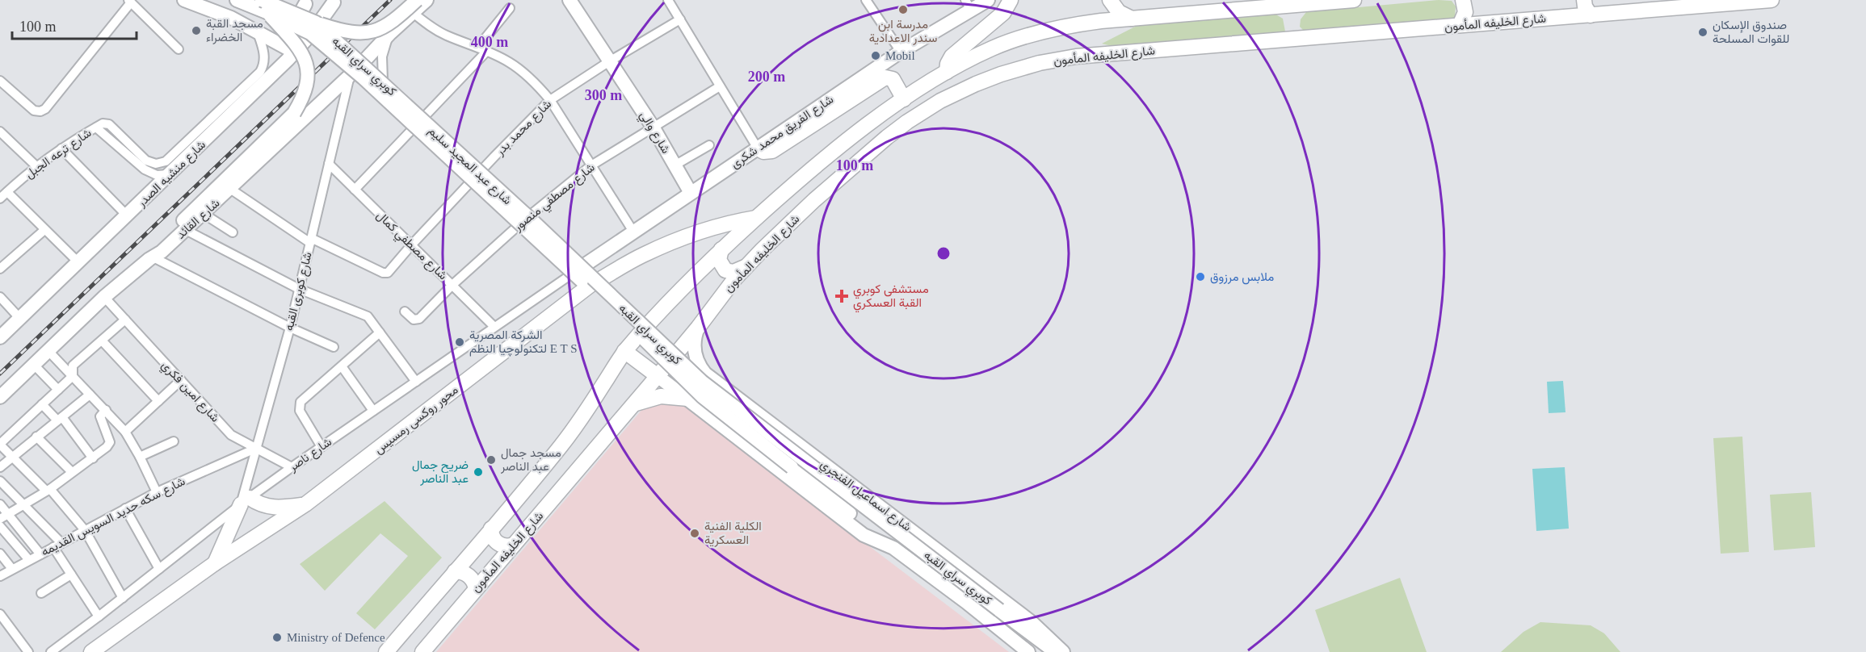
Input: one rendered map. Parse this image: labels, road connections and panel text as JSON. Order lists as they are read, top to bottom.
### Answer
{
  "streets": {
    "main road": [
      "شارع الخليفه المأمون",
      "كوبري سراي القبه",
      "شارع الفريق محمد شكرى",
      "شارع والي",
      "شارع منشيه الصدر",
      "شارع القائد",
      "محور روكسى رمسيس",
      "شارع اسماعيل الفنجري"
    ],
    "street": [
      "شارع محمد بدر",
      "شارع ترعه الجبل",
      "شارع عبد المجيد سليم",
      "شارع مصطفي منصور",
      "شارع مصطفي كمال",
      "شارع كوبرى القبه",
      "شارع امين فكري",
      "شارع ناصر",
      "شارع سكه حديد السويس القديمه"
    ]
  },
  "crossings": [
    ["شارع الخليفه المأمون", "شارع اسماعيل الفنجري"],
    ["كوبري سراي القبه", "شارع اسماعيل الفنجري"],
    ["شارع محمد بدر", "شارع والي"],
    ["شارع محمد بدر", "شارع عبد المجيد سليم"],
    ["شارع محمد بدر", "شارع مصطفي كمال"],
    ["شارع محمد بدر", "شارع كوبرى القبه"],
    ["شارع الفريق محمد شكرى", "شارع والي"],
    ["شارع الفريق محمد شكرى", "شارع عبد المجيد سليم"],
    ["شارع الفريق محمد شكرى", "شارع ناصر"],
    ["شارع والي", "شارع مصطفي منصور"],
    ["شارع عبد المجيد سليم", "شارع مصطفي منصور"],
    ["شارع عبد المجيد سليم", "شارع القائد"],
    ["شارع عبد المجيد سليم", "شارع كوبرى القبه"],
    ["شارع عبد المجيد سليم", "شارع ناصر"],
    ["شارع مصطفي منصور", "شارع مصطفي كمال"],
    ["شارع القائد", "شارع كوبرى القبه"],
    ["شارع القائد", "شارع امين فكري"],
    ["شارع مصطفي كمال", "شارع كوبرى القبه"],
    ["شارع مصطفي كمال", "شارع ناصر"],
    ["شارع كوبرى القبه", "شارع امين فكري"],
    ["شارع كوبرى القبه", "شارع ناصر"],
    ["شارع كوبرى القبه", "شارع سكه حديد السويس القديمه"],
    ["شارع امين فكري", "شارع ناصر"],
    ["شارع امين فكري", "شارع سكه حديد السويس القديمه"]
  ],
  "places": {
    "other": [
      "مدرسة ابن سندر الاعدادية",
      "مسجد القبة الخضراء",
      "صندوق الإسكان للقوات المسلحة",
      "Mobil",
      "ملابس مرزوق",
      "الشركة المصرية لتكنولوچيا النظم E T S",
      "مسجد جمال عبد الناصر",
      "ضريح جمال عبد الناصر",
      "الكلية الفنية العسكرية",
      "Ministry of Defence"
    ],
    "health": ["مستشفى كوبري القبة العسكري"]
  },
  "scale_bar": "100 m",
  "rings": [
    "400 m",
    "200 m",
    "300 m",
    "100 m"
  ]
}
